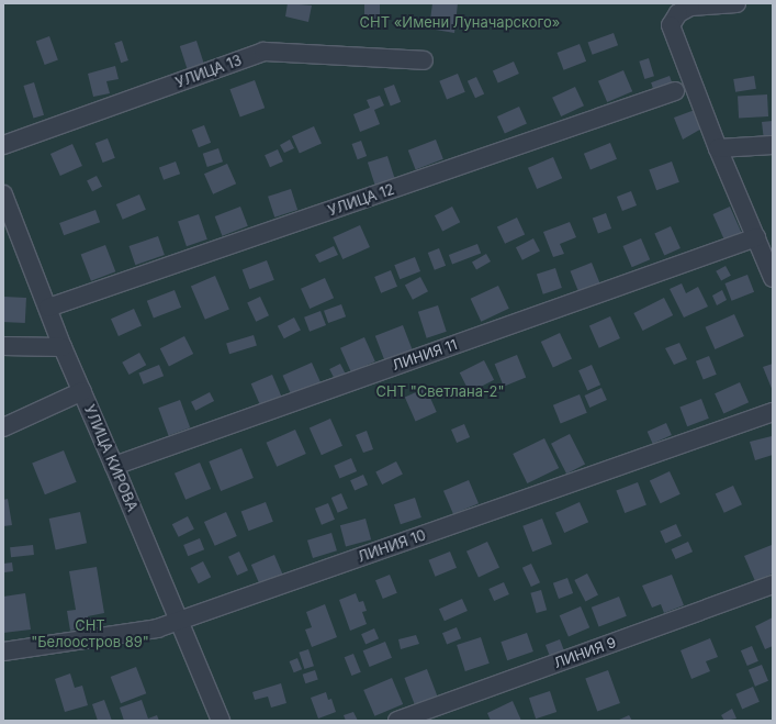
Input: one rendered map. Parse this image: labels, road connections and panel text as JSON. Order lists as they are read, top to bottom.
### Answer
{
  "streets": {
    "street": [
      "УЛИЦА 13",
      "УЛИЦА 12",
      "ЛИНИЯ 11",
      "УЛИЦА КИРОВА",
      "ЛИНИЯ 10",
      "ЛИНИЯ 9"
    ]
  },
  "crossings": [
    ["УЛИЦА 12", "УЛИЦА КИРОВА"],
    ["ЛИНИЯ 11", "УЛИЦА КИРОВА"],
    ["УЛИЦА КИРОВА", "ЛИНИЯ 10"]
  ],
  "parks": ["СНТ «Имени Луначарского»", "СНТ \"Светлана-2\"", "СНТ \"Белоостров 89\""]
}
